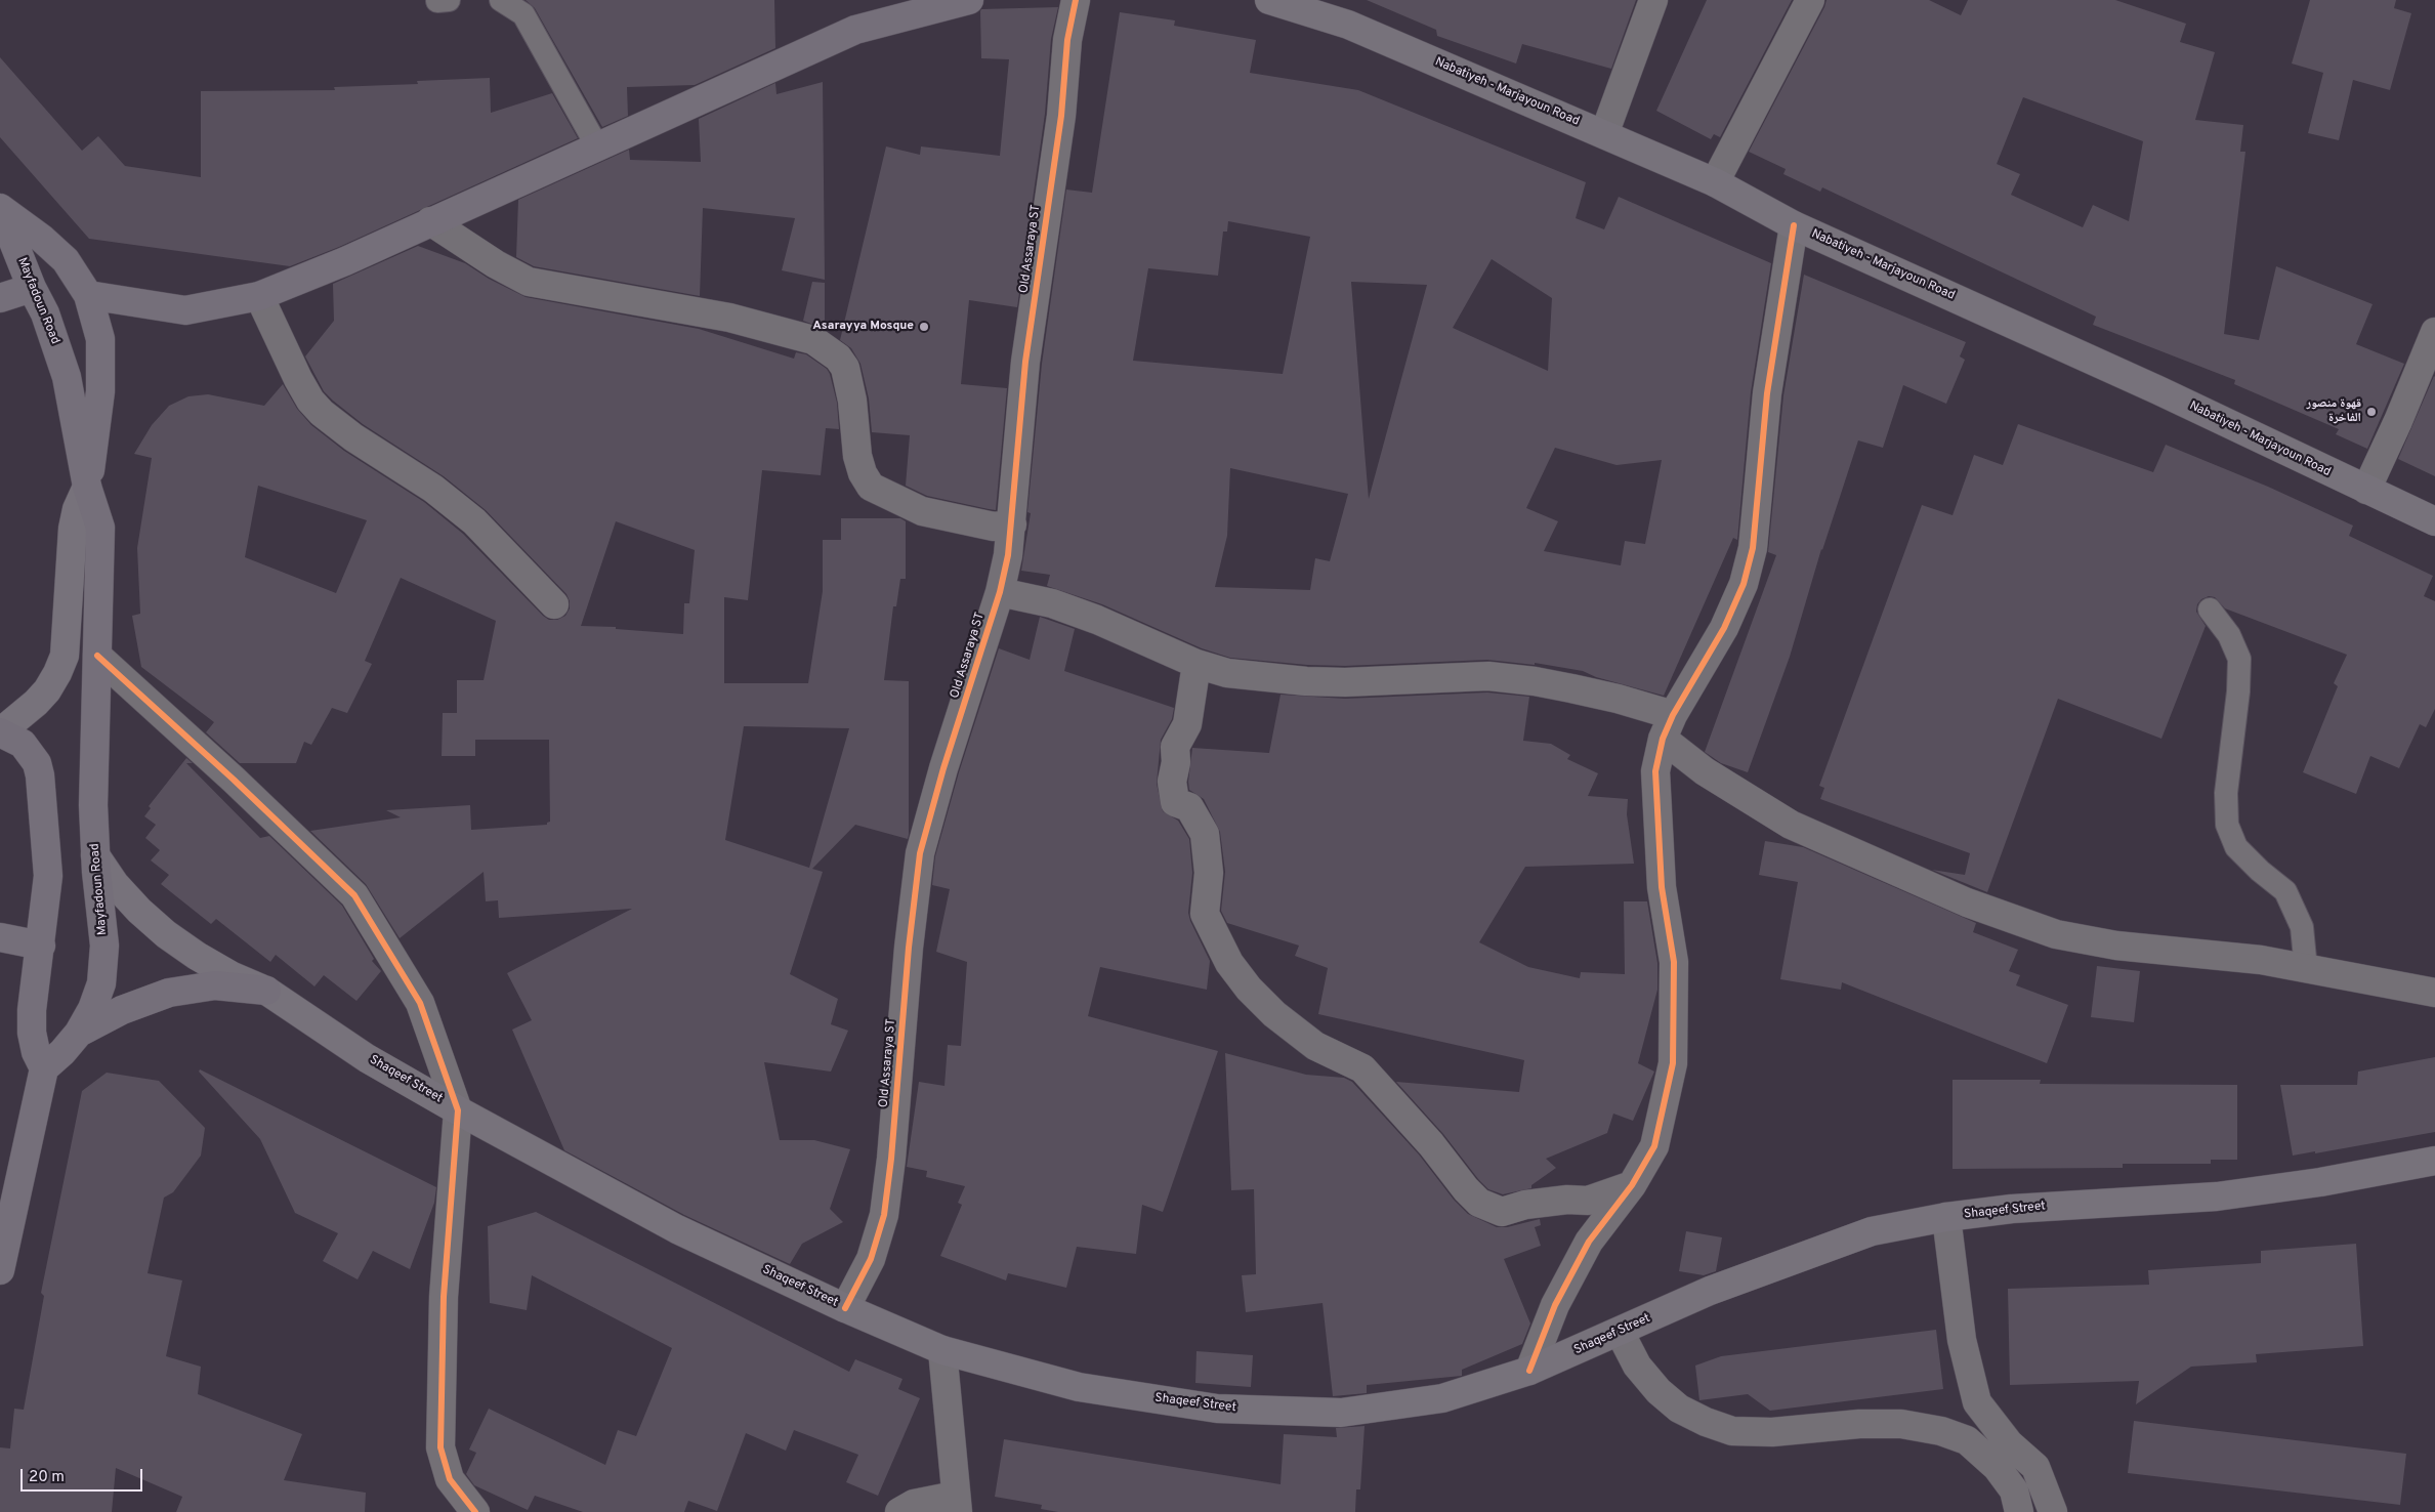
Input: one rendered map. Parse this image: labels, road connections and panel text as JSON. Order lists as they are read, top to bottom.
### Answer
{
  "streets": {
    "main road": ["Nabatiyeh - Marjayoun Road", "Mayfadoun Road", "Shaqeef Street"],
    "street": ["Old Assaraya ST"]
  },
  "crossings": [
    ["Old Assaraya ST", "Shaqeef Street"],
    ["Mayfadoun Road", "Shaqeef Street"]
  ],
  "places": ["Asarayya Mosque", "قهوة منصور الفاخرة"],
  "scale_bar": "20 m"
}
